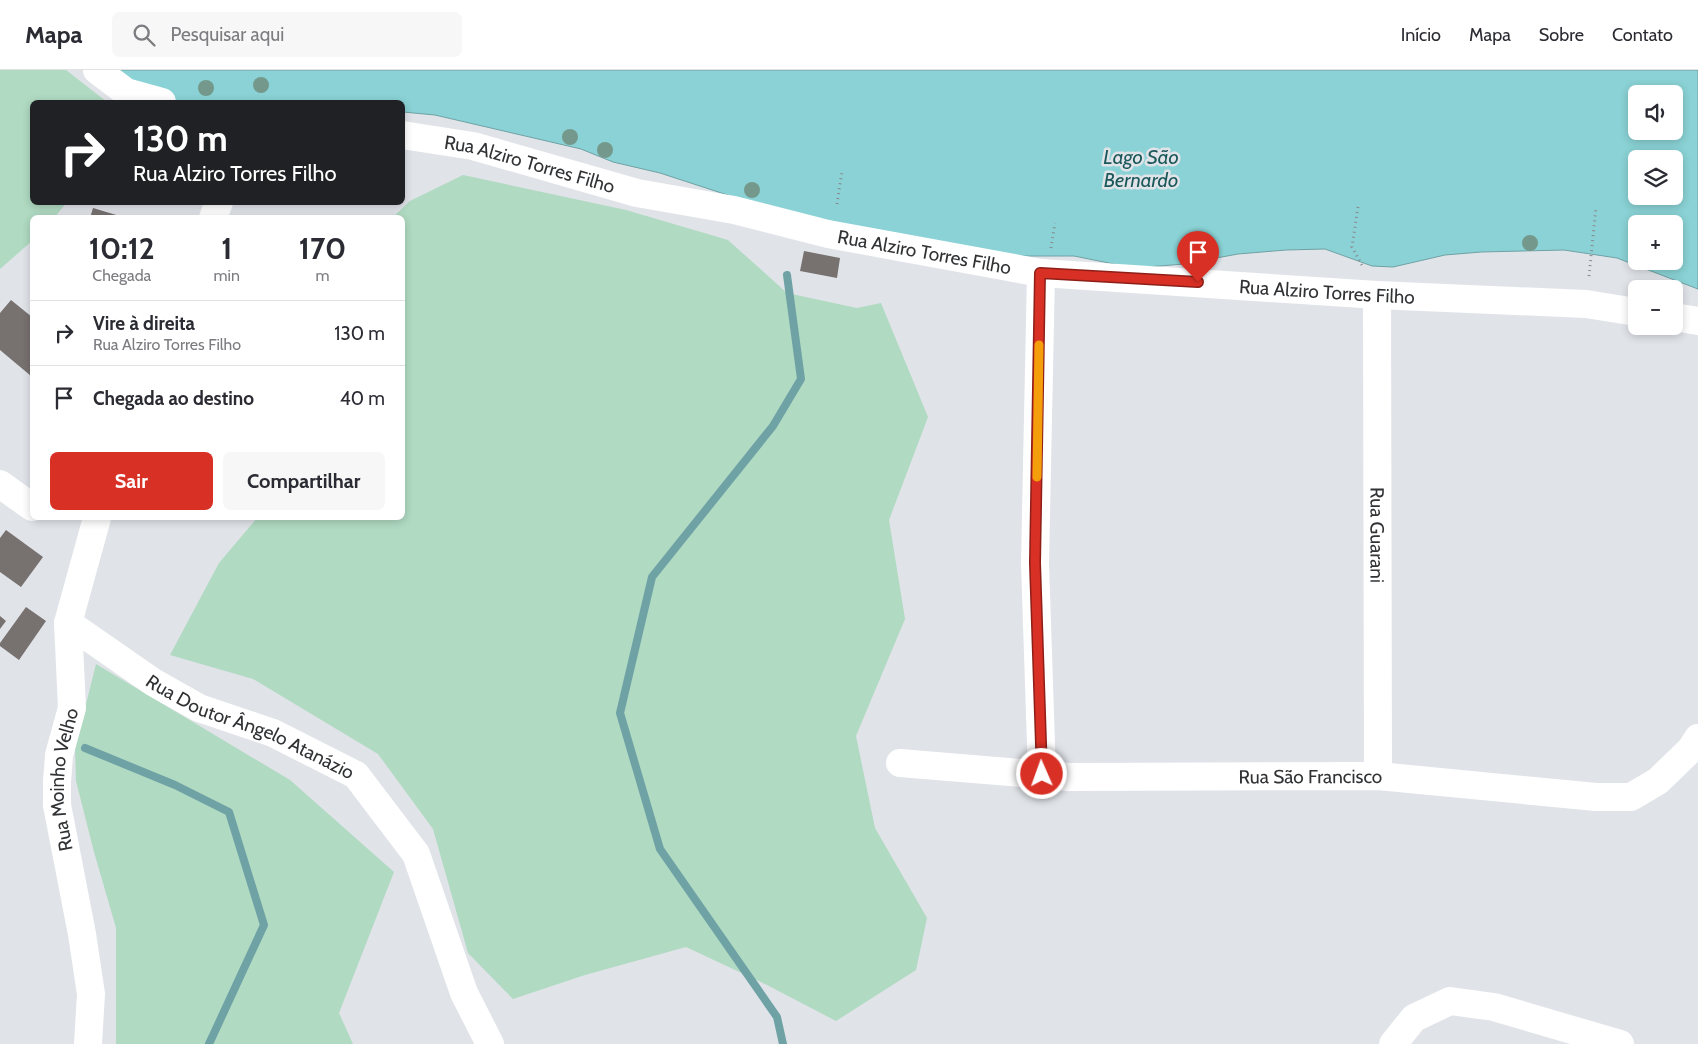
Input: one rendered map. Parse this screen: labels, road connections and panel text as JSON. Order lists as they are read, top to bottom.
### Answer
{
  "streets": {
    "street": [
      "Rua Alziro Torres Filho",
      "Rua Guarani",
      "Rua Doutor Ângelo Atanázio",
      "Rua São Francisco",
      "Rua Moinho Velho"
    ]
  },
  "crossings": [
    ["Rua Alziro Torres Filho", "Rua Guarani"],
    ["Rua Guarani", "Rua São Francisco"],
    ["Rua Doutor Ângelo Atanázio", "Rua Moinho Velho"]
  ],
  "water": ["Lago São Bernardo"],
  "page": {
    "header": "Mapa",
    "search": "Pesquisar aqui",
    "nav": [
      "Início",
      "Mapa",
      "Sobre",
      "Contato"
    ],
    "map_buttons": ["+", "−"],
    "turn": ["130 m", "Rua Alziro Torres Filho"],
    "eta": [
      "10:12",
      "Chegada",
      "1",
      "min",
      "170",
      "m"
    ],
    "list": [
      {
        "name": "Vire à direita",
        "note": "Rua Alziro Torres Filho",
        "value": "130 m"
      },
      {
        "name": "Chegada ao destino",
        "value": "40 m"
      }
    ],
    "buttons": ["Sair", "Compartilhar"]
  }
}
